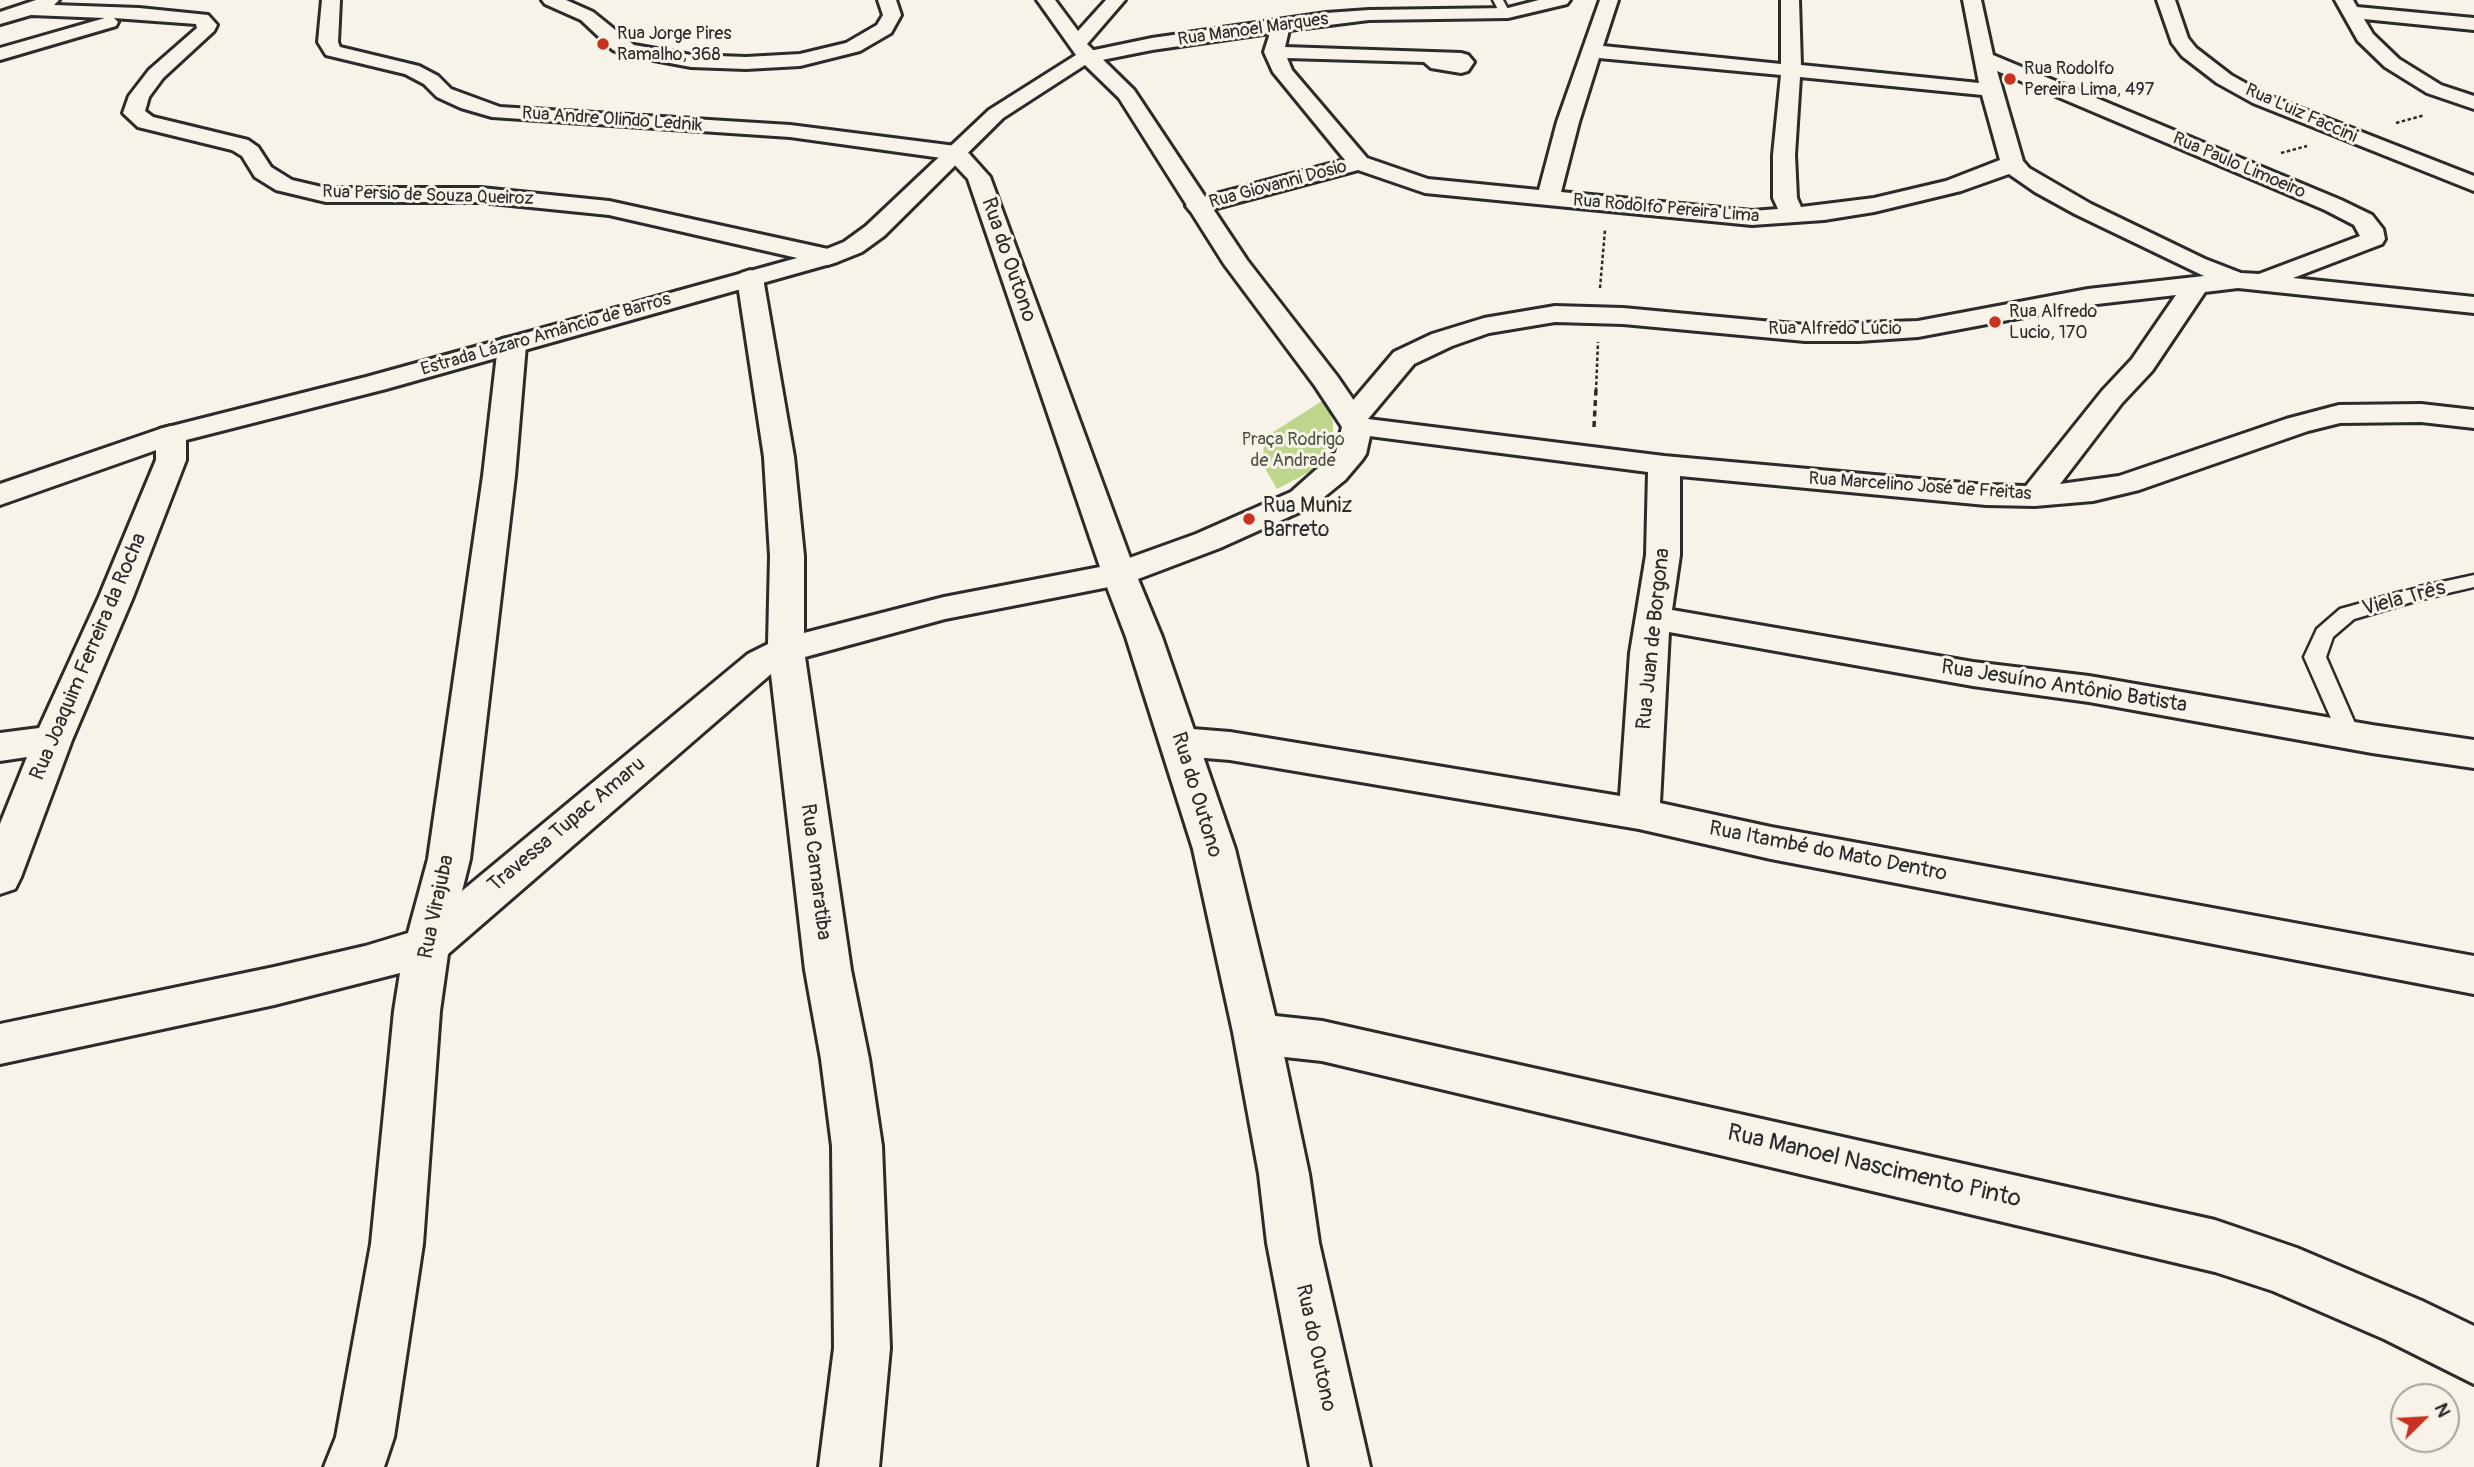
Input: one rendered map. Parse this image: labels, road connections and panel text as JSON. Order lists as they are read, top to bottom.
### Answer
{
  "streets": {
    "street": [
      "Rua Manoel Marques",
      "Rua Luiz Faccini",
      "Rua Andre Olindo Lednik",
      "Rua Paulo Limoeiro",
      "Rua Giovanni Dosio",
      "Rua Persio de Souza Queiroz",
      "Rua Rodolfo Pereira Lima",
      "Rua do Outono",
      "Rua Alfredo Lúcio",
      "Estrada Lázaro Amâncio de Barros",
      "Rua Marcelino José de Freitas",
      "Rua Juan de Borgona",
      "Rua Joaquim Ferreira da Rocha",
      "Rua Jesuíno Antônio Batista",
      "Travessa Tupac Amaru",
      "Rua Itambé do Mato Dentro",
      "Rua Camaratiba",
      "Rua Virajuba",
      "Rua Manoel Nascimento Pinto"
    ],
    "lane": ["Viela Três"]
  },
  "crossings": [
    ["Rua Manoel Marques", "Rua Giovanni Dosio"],
    ["Rua Manoel Marques", "Estrada Lázaro Amâncio de Barros"],
    ["Rua Andre Olindo Lednik", "Rua do Outono"],
    ["Rua Andre Olindo Lednik", "Estrada Lázaro Amâncio de Barros"],
    ["Rua Paulo Limoeiro", "Rua Alfredo Lúcio"],
    ["Rua Giovanni Dosio", "Rua Rodolfo Pereira Lima"],
    ["Rua Persio de Souza Queiroz", "Estrada Lázaro Amâncio de Barros"],
    ["Rua do Outono", "Estrada Lázaro Amâncio de Barros"],
    ["Rua do Outono", "Travessa Tupac Amaru"],
    ["Rua do Outono", "Rua Itambé do Mato Dentro"],
    ["Rua do Outono", "Rua Manoel Nascimento Pinto"],
    ["Rua Alfredo Lúcio", "Rua Marcelino José de Freitas"],
    ["Estrada Lázaro Amâncio de Barros", "Rua Joaquim Ferreira da Rocha"],
    ["Estrada Lázaro Amâncio de Barros", "Rua Camaratiba"],
    ["Estrada Lázaro Amâncio de Barros", "Rua Virajuba"],
    ["Rua Marcelino José de Freitas", "Rua Juan de Borgona"],
    ["Viela Três", "Rua Jesuíno Antônio Batista"],
    ["Rua Juan de Borgona", "Rua Jesuíno Antônio Batista"],
    ["Rua Juan de Borgona", "Rua Itambé do Mato Dentro"],
    ["Travessa Tupac Amaru", "Rua Camaratiba"],
    ["Travessa Tupac Amaru", "Rua Virajuba"]
  ],
  "parks": ["Praça Rodrigo de Andrade"],
  "places": [
    "Rua Jorge Pires Ramalho, 368",
    "Rua Rodolfo Pereira Lima, 497",
    "Rua Alfredo Lucio, 170",
    "Rua Muniz Barreto"
  ],
  "north": "top right"
}
